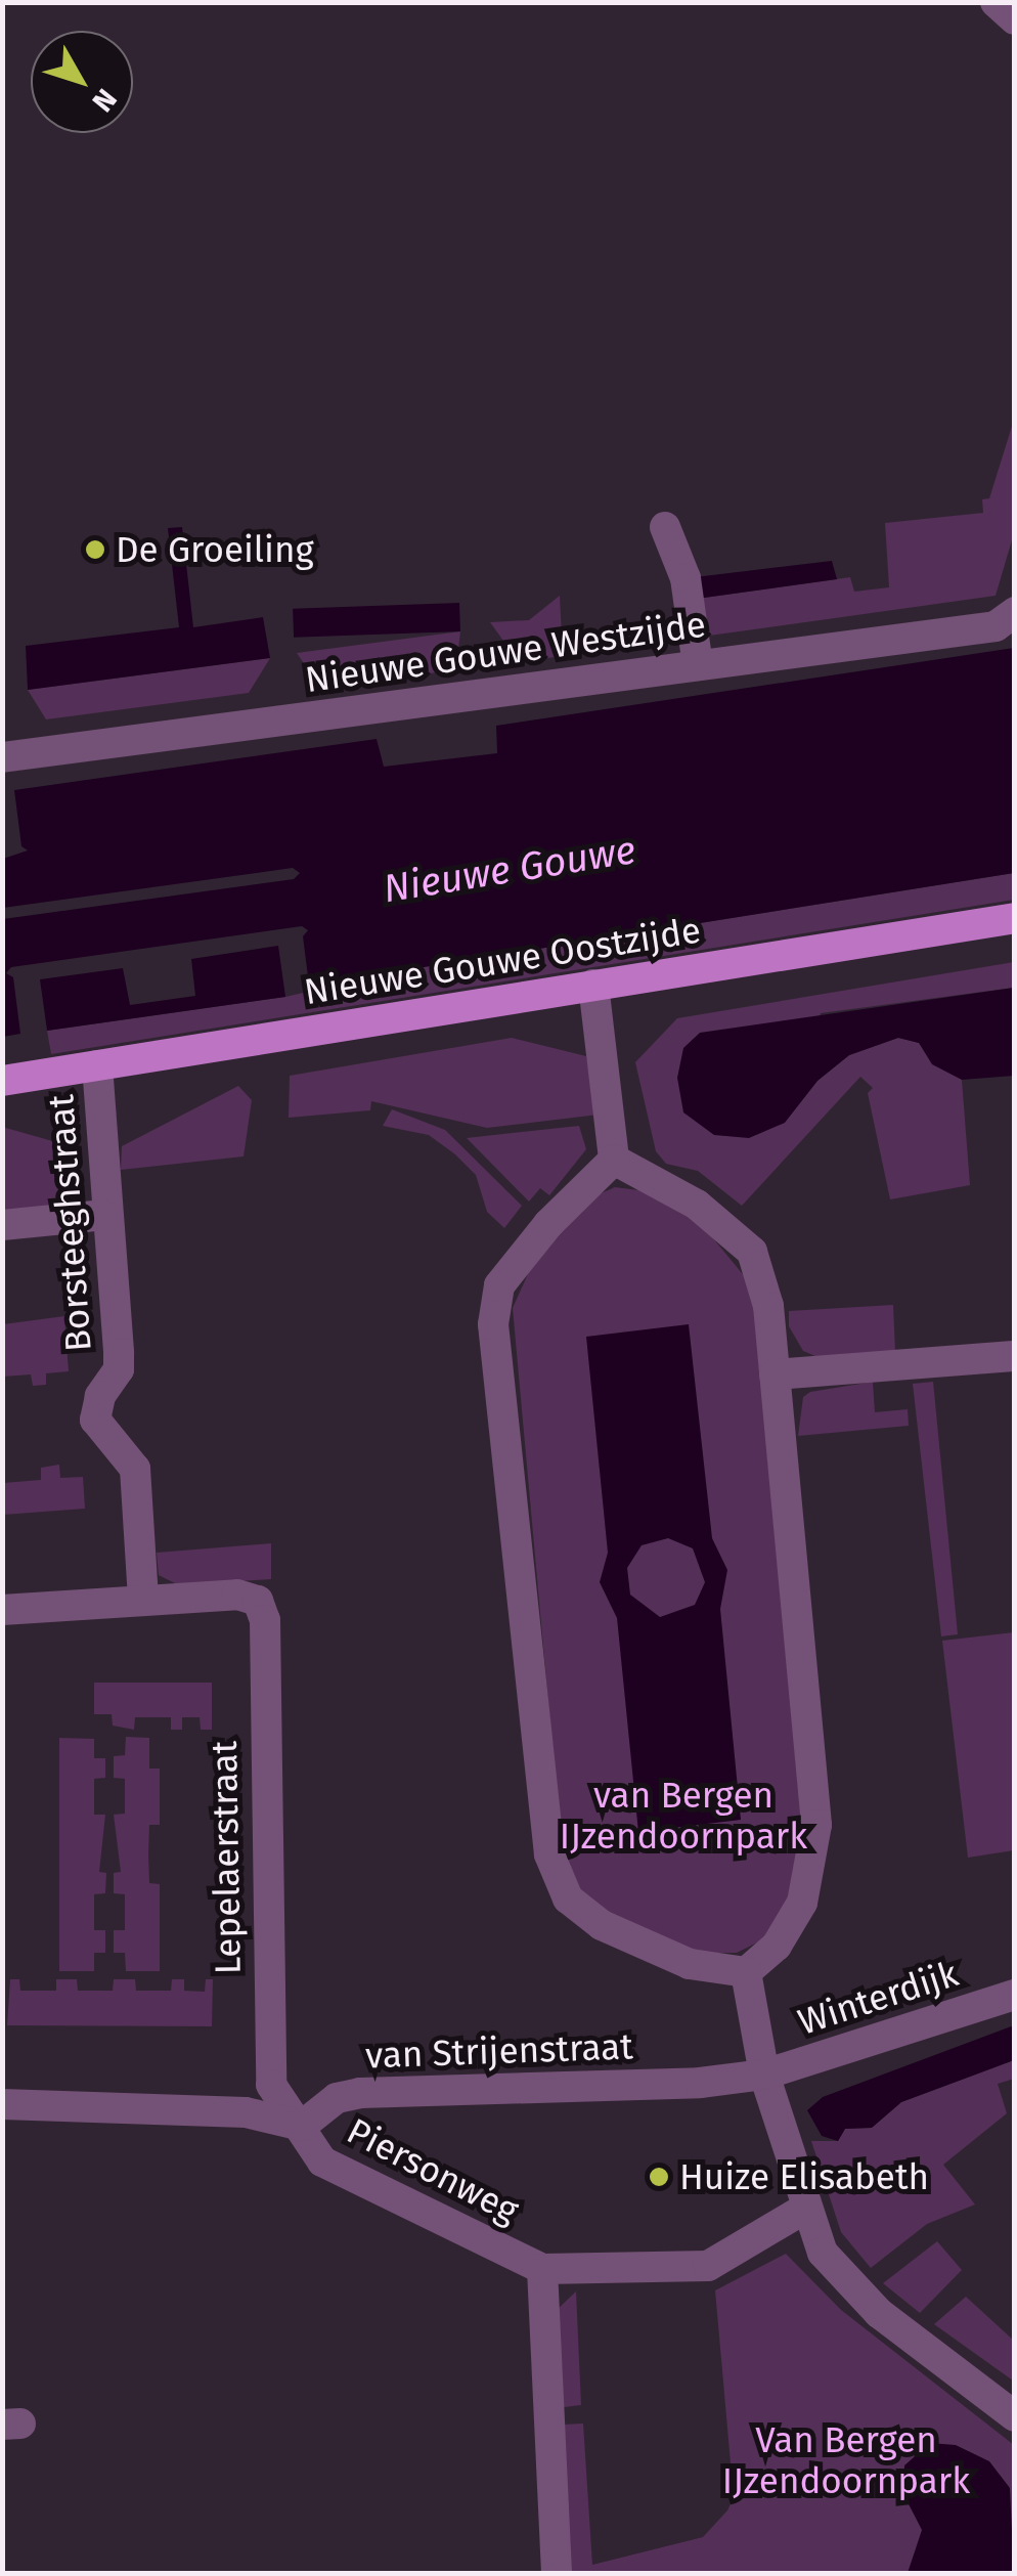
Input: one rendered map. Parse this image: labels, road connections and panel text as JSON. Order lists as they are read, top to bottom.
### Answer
{
  "streets": {
    "main road": ["Nieuwe Gouwe Oostzijde"],
    "street": [
      "Nieuwe Gouwe Westzijde",
      "Borsteeghstraat",
      "Lepelaerstraat",
      "Winterdijk",
      "van Strijenstraat",
      "Piersonweg"
    ]
  },
  "crossings": [
    ["Nieuwe Gouwe Oostzijde", "Borsteeghstraat"],
    ["Borsteeghstraat", "Lepelaerstraat"],
    ["Lepelaerstraat", "van Strijenstraat"],
    ["Lepelaerstraat", "Piersonweg"],
    ["Winterdijk", "van Strijenstraat"],
    ["van Strijenstraat", "Piersonweg"]
  ],
  "water": ["Nieuwe Gouwe"],
  "parks": ["van Bergen IJzendoornpark", "Van Bergen IJzendoornpark"],
  "places": ["De Groeiling", "Huize Elisabeth"],
  "north": "bottom right"
}
